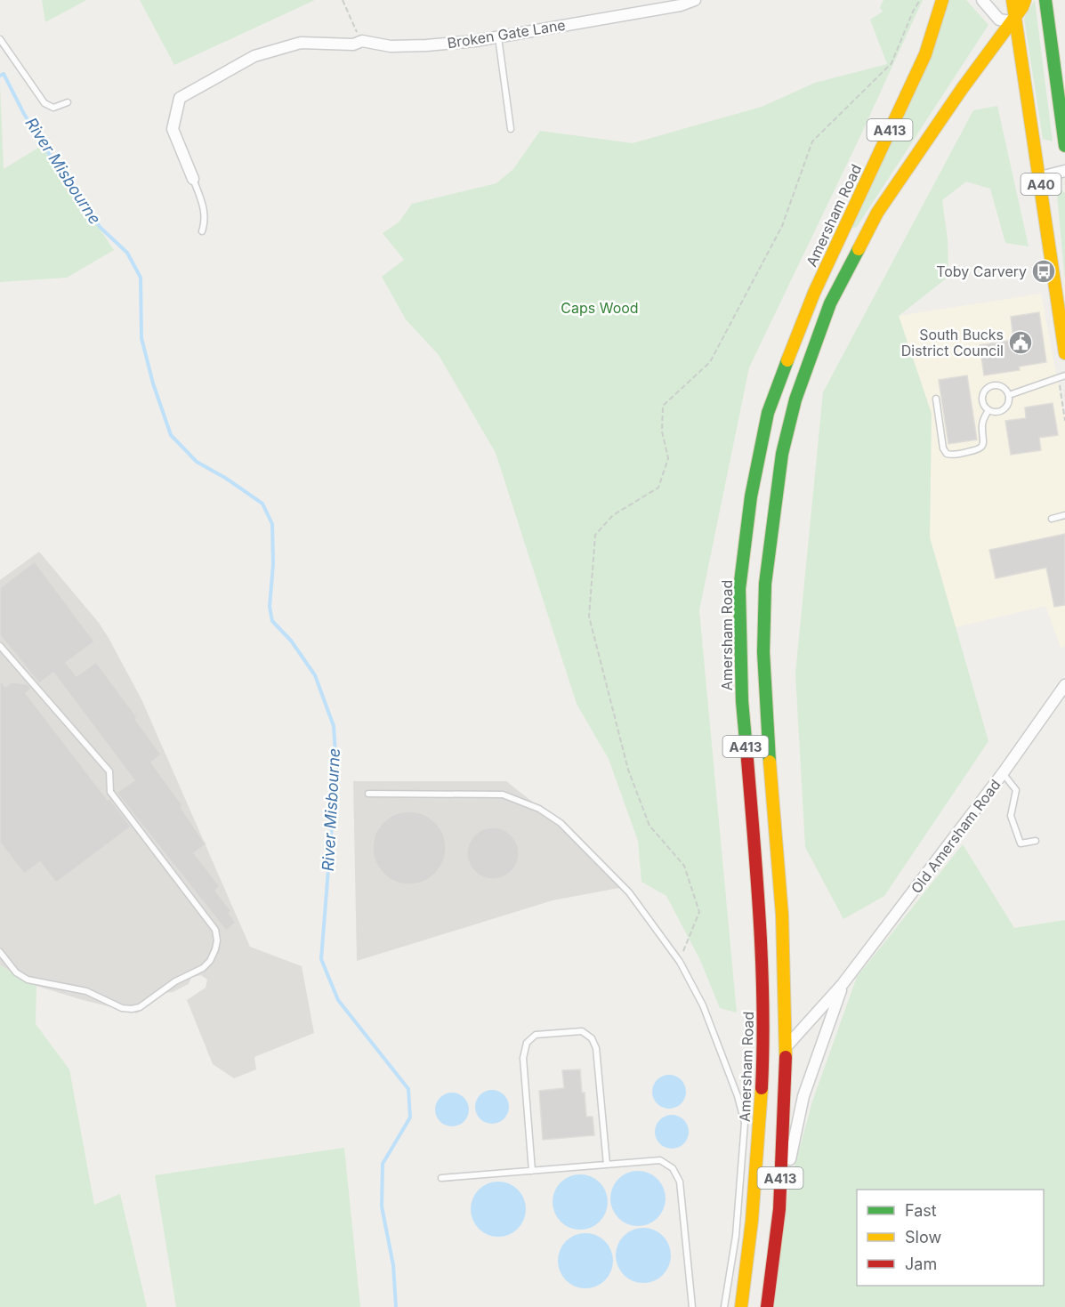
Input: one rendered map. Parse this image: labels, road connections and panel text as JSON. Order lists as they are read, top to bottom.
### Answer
{
  "streets": {
    "main road": ["A413", "A40", "Amersham Road"],
    "street": ["Broken Gate Lane", "Old Amersham Road"]
  },
  "crossings": [
    ["A413", "A40"],
    ["A413", "Old Amersham Road"],
    ["Amersham Road", "Old Amersham Road"]
  ],
  "water": ["River Misbourne"],
  "parks": ["Caps Wood"],
  "places": {
    "bus stop": ["Toby Carvery"],
    "public building": ["South Bucks District Council"]
  },
  "legend": ["Fast", "Slow", "Jam"]
}
